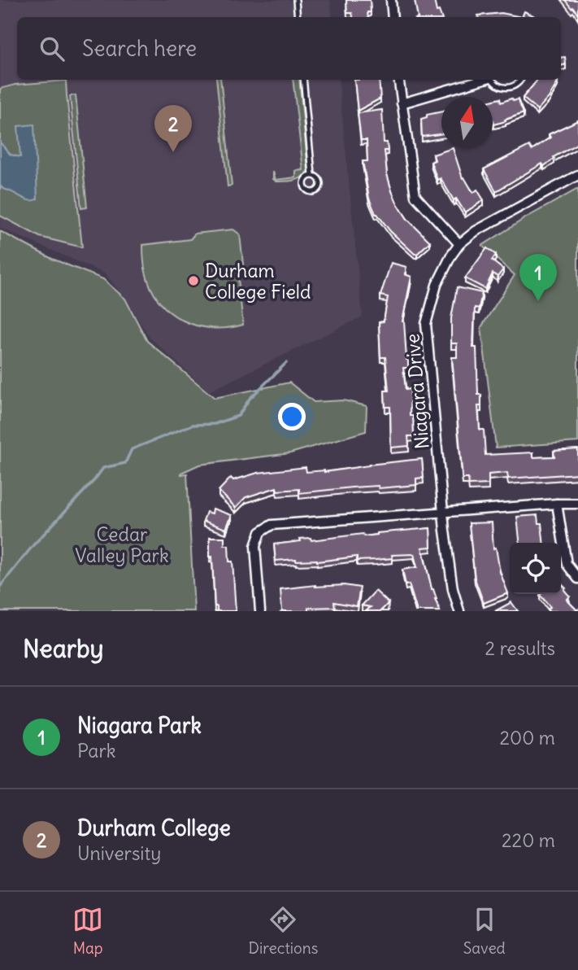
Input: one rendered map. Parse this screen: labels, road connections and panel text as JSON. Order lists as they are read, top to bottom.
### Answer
{
  "streets": {
    "street": ["Niagara Drive"]
  },
  "parks": ["Cedar Valley Park"],
  "places": ["Durham College Field"],
  "north": "top",
  "page": {
    "search": "Search here",
    "pins": ["2", "1"],
    "heading": ["Nearby", "2 results"],
    "list": [
      {
        "mark": "1",
        "name": "Niagara Park",
        "note": "Park",
        "value": "200 m"
      },
      {
        "mark": "2",
        "name": "Durham College",
        "note": "University",
        "value": "220 m"
      }
    ],
    "nav": ["Map", "Directions", "Saved"]
  }
}
